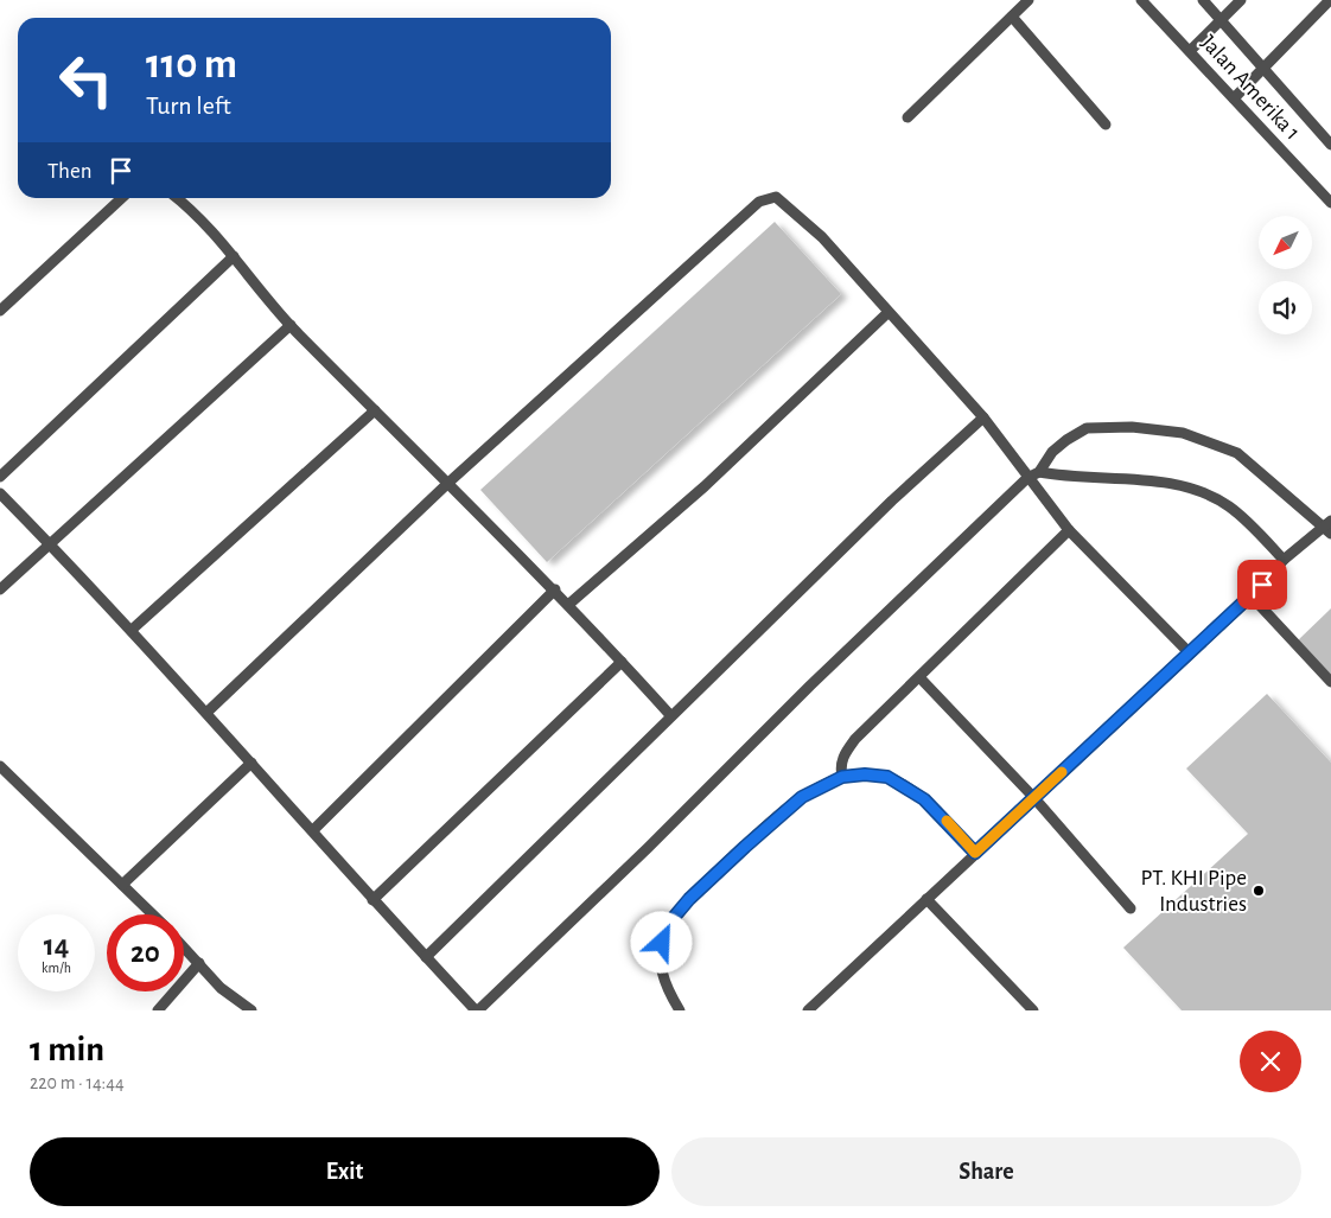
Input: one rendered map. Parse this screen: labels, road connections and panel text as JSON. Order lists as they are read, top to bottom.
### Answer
{
  "streets": {
    "lane": ["Jalan Amerika 1"]
  },
  "places": ["PT. KHI Pipe Industries"],
  "north": "bottom left",
  "page": {
    "turn": ["110 m", "Turn left"],
    "then": "Then",
    "speed": "14 km/h",
    "limit": "20",
    "heading": ["1 min", "220 m · 14:44"],
    "buttons": ["Exit", "Share"]
  }
}
